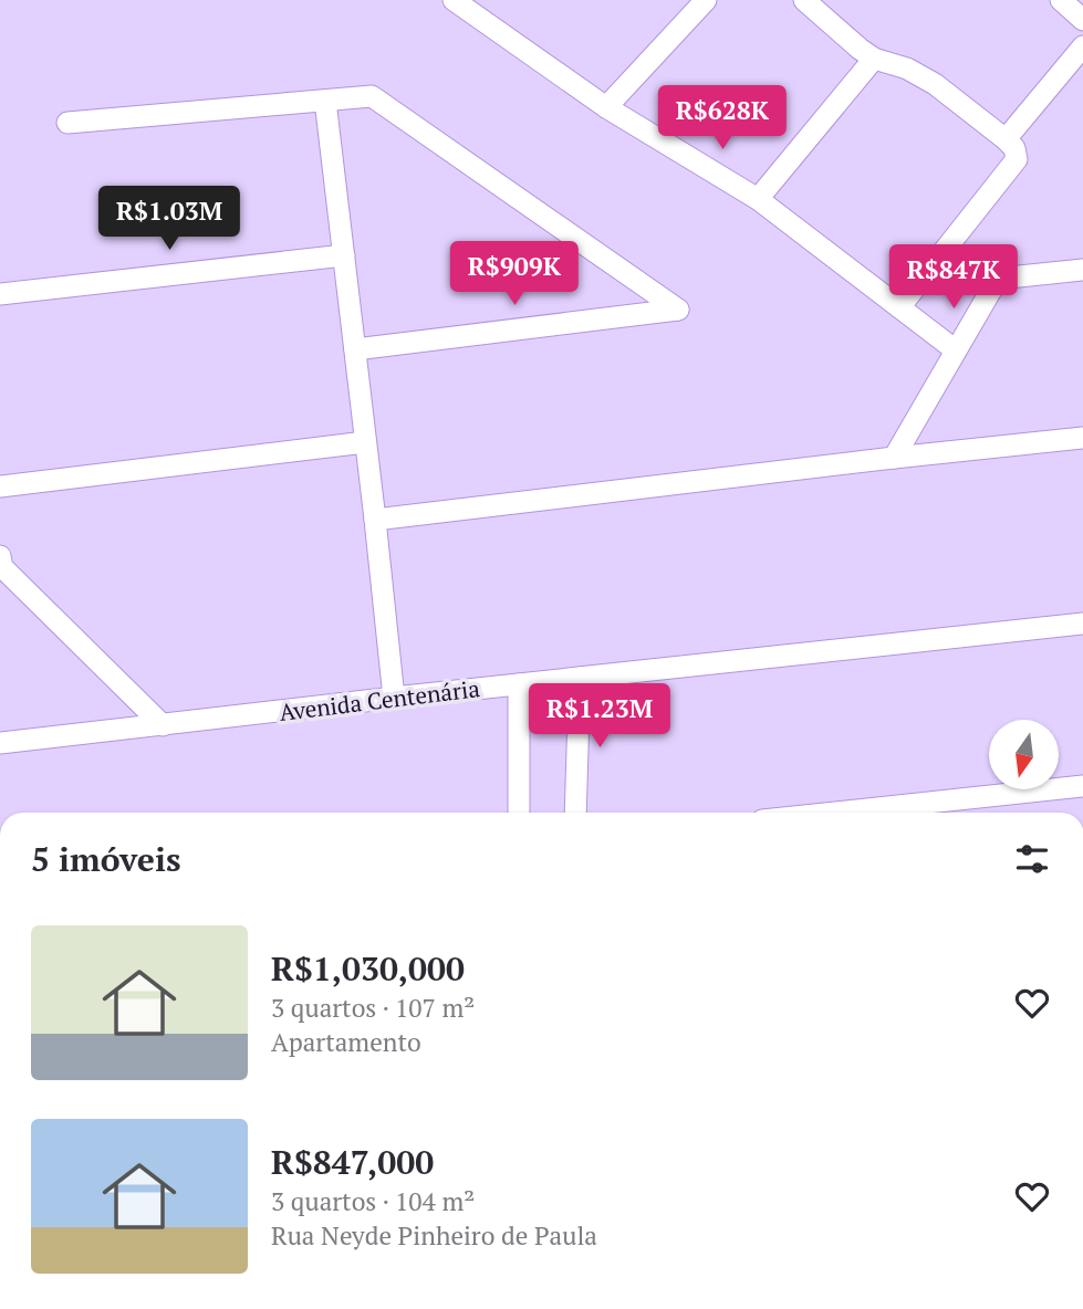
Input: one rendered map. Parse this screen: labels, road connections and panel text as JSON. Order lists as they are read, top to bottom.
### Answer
{
  "streets": {
    "street": ["Avenida Centenária"]
  },
  "north": "bottom",
  "page": {
    "price": [
      "R$628K",
      "R$1.03M",
      "R$909K",
      "R$847K",
      "R$1.23M"
    ],
    "heading": "5 imóveis",
    "list": [
      {
        "name": "R$1,030,000",
        "note": "3 quartos · 107 m² · Apartamento"
      },
      {
        "name": "R$847,000",
        "note": "3 quartos · 104 m² · Rua Neyde Pinheiro de Paula"
      }
    ]
  }
}
